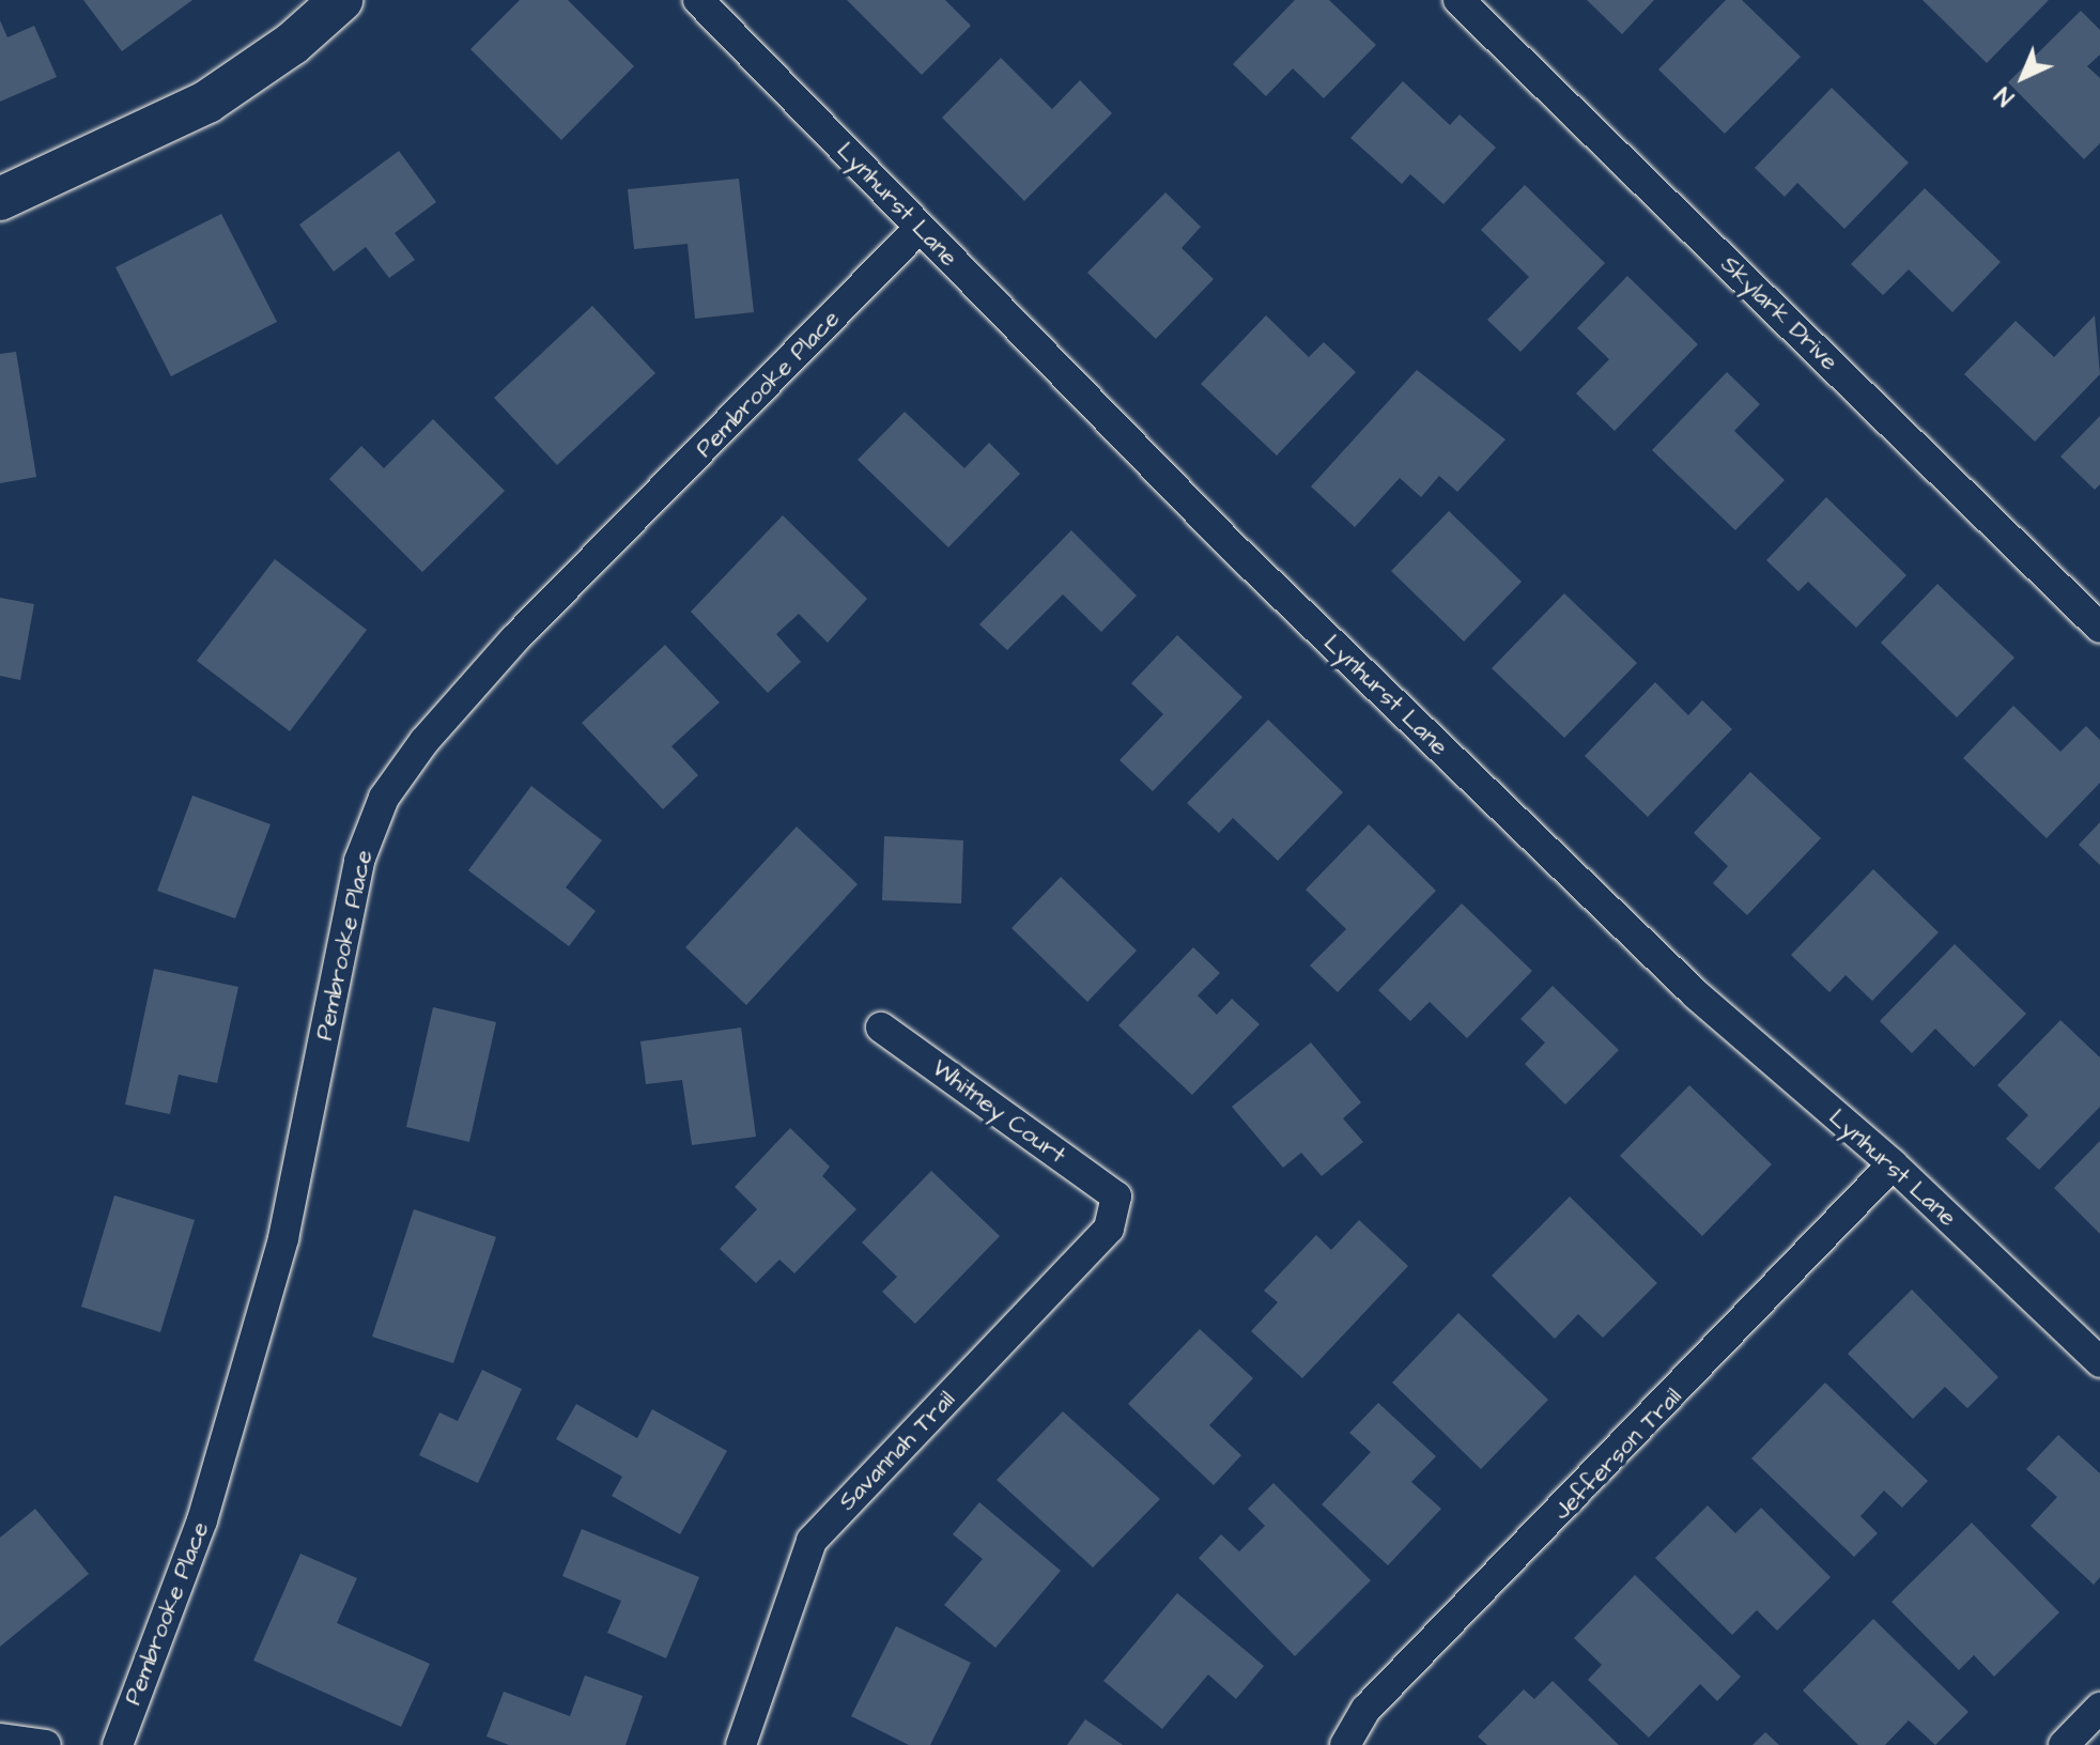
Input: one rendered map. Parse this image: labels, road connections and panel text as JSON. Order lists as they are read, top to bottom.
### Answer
{
  "streets": {
    "street": [
      "Lynhurst Lane",
      "Skylark Drive",
      "Pembrooke Place",
      "Whitney Court",
      "Savannah Trail",
      "Jefferson Trail"
    ]
  },
  "crossings": [
    ["Lynhurst Lane", "Pembrooke Place"],
    ["Lynhurst Lane", "Jefferson Trail"],
    ["Whitney Court", "Savannah Trail"]
  ],
  "north": "bottom left"
}
